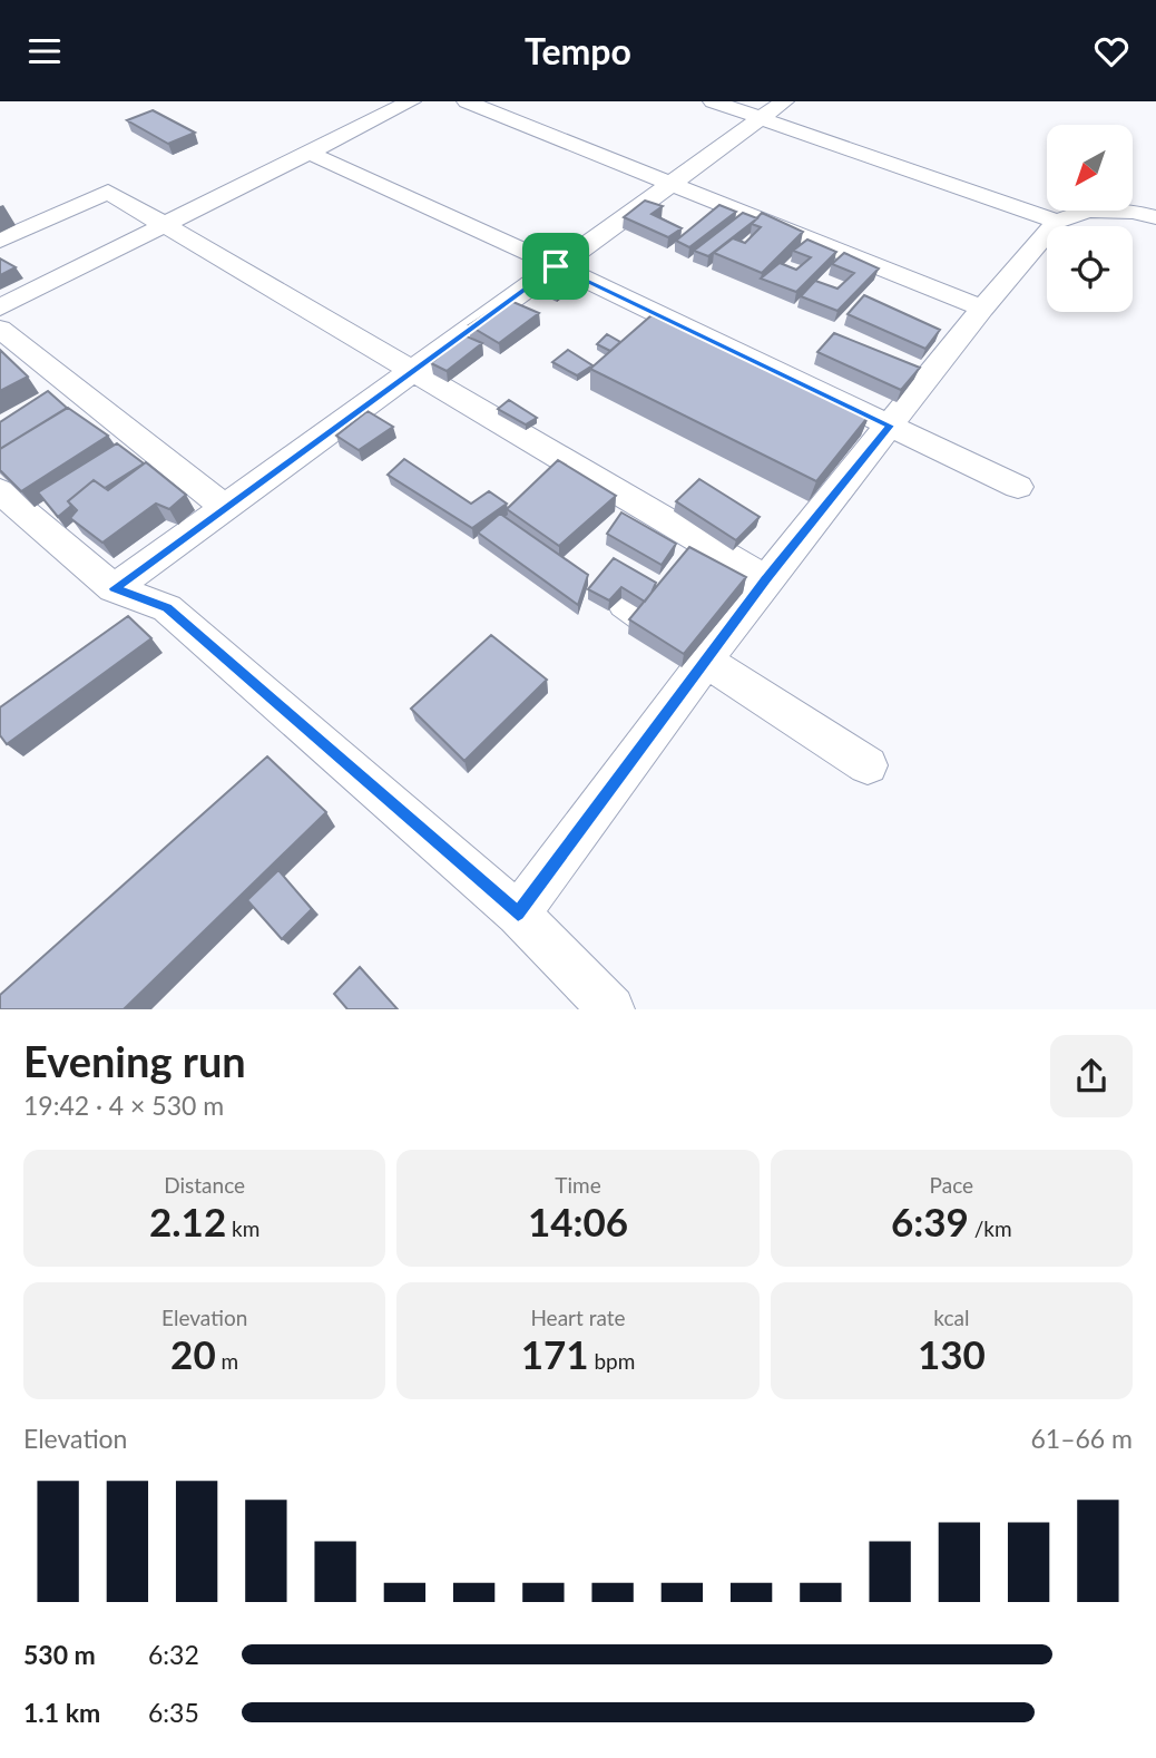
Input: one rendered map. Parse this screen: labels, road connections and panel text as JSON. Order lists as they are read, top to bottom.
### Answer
{
  "north": "bottom left",
  "page": {
    "header": "Tempo",
    "heading": ["Evening run", "19:42 · 4 × 530 m"],
    "stats": [
      ["Distance", "2.12 km"],
      ["Time", "14:06"],
      ["Pace", "6:39 /km"],
      ["Elevation", "20 m"],
      ["Heart rate", "171 bpm"],
      ["kcal", "130"]
    ],
    "chart": ["Elevation", "61–66 m"],
    "list": [
      {
        "name": "530 m",
        "note": "6:32"
      },
      {
        "name": "1.1 km",
        "note": "6:35"
      }
    ]
  }
}
